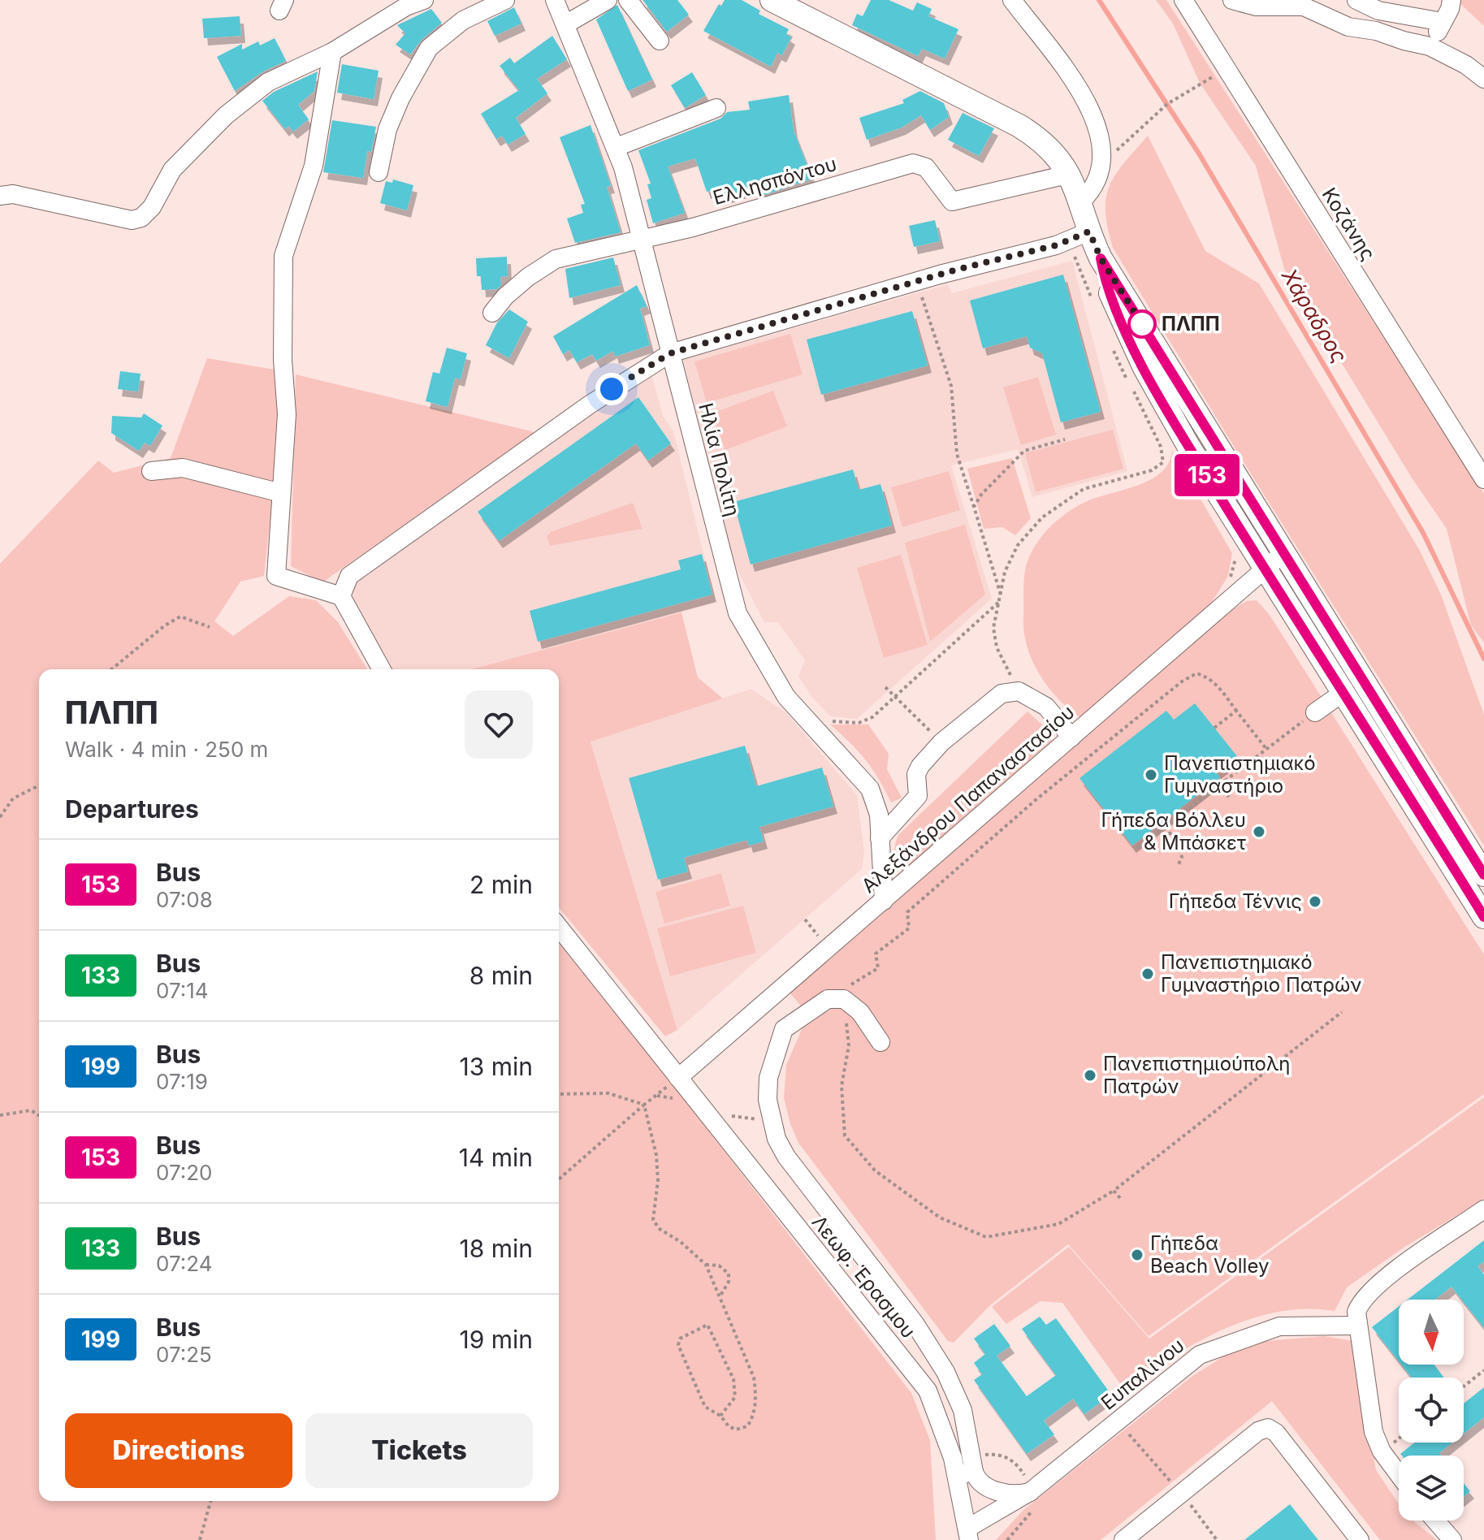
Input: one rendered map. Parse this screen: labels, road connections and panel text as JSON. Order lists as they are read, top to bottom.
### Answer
{
  "streets": {
    "street": [
      "Ελλησπόντου",
      "Κοζάνης",
      "Ηλία Πολίτη",
      "Αλεξάνδρου Παπαναστασίου",
      "Λεωφ. Έρασμου",
      "Ευπαλίνου"
    ]
  },
  "crossings": [
    ["Ελλησπόντου", "Ηλία Πολίτη"],
    ["Ηλία Πολίτη", "Αλεξάνδρου Παπαναστασίου"],
    ["Αλεξάνδρου Παπαναστασίου", "Λεωφ. Έρασμου"],
    ["Λεωφ. Έρασμου", "Ευπαλίνου"]
  ],
  "water": ["Χάραδρος"],
  "places": [
    "ΠΛΠΠ",
    "Πανεπιστημιακό Γυμναστήριο",
    "Γήπεδα Βόλλευ & Μπάσκετ",
    "Γήπεδα Τέννις",
    "Πανεπιστημιακό Γυμναστήριο Πατρών",
    "Πανεπιστημιούπολη Πατρών",
    "Γήπεδα Beach Volley"
  ],
  "lines": ["bus line 153"],
  "north": "bottom",
  "page": {
    "on_map": "153",
    "heading": [
      ["ΠΛΠΠ", "Walk · 4 min · 250 m"],
      "Departures"
    ],
    "list": [
      {
        "mark": "153",
        "name": "Bus",
        "note": "07:08",
        "value": "2 min"
      },
      {
        "mark": "133",
        "name": "Bus",
        "note": "07:14",
        "value": "8 min"
      },
      {
        "mark": "199",
        "name": "Bus",
        "note": "07:19",
        "value": "13 min"
      },
      {
        "mark": "153",
        "name": "Bus",
        "note": "07:20",
        "value": "14 min"
      },
      {
        "mark": "133",
        "name": "Bus",
        "note": "07:24",
        "value": "18 min"
      },
      {
        "mark": "199",
        "name": "Bus",
        "note": "07:25",
        "value": "19 min"
      }
    ],
    "buttons": ["Directions", "Tickets"]
  }
}
